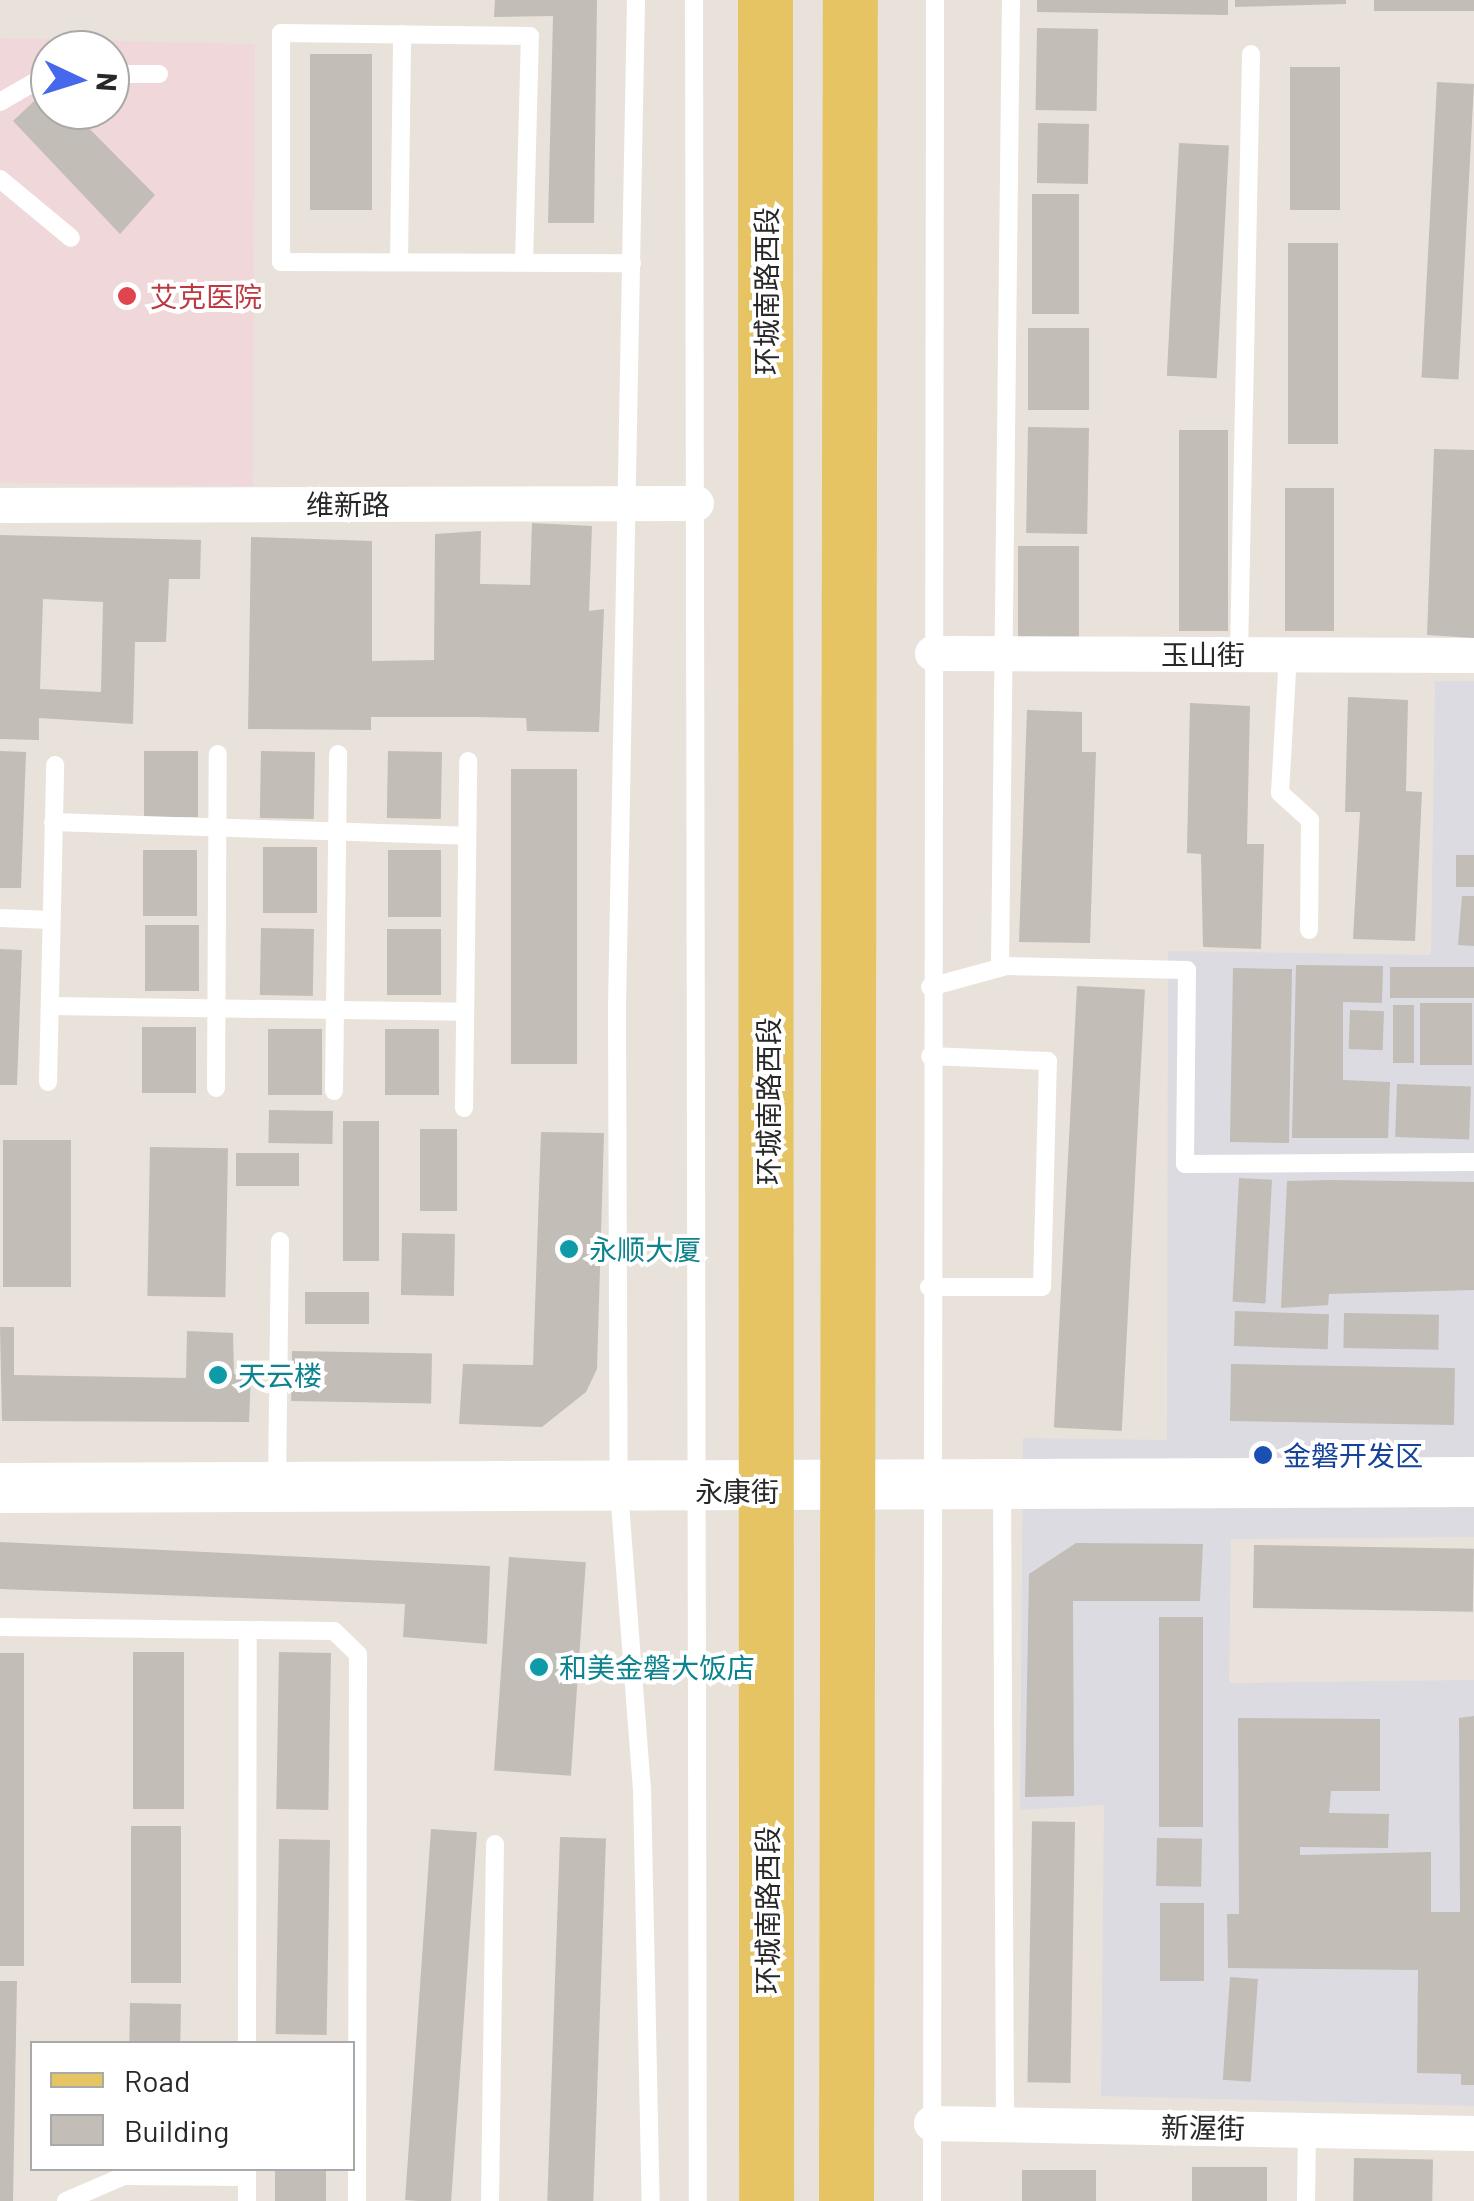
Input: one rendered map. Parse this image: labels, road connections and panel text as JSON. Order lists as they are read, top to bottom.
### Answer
{
  "streets": {
    "main road": ["环城南路西段"],
    "street": [
      "维新路",
      "玉山街",
      "永康街",
      "新渥街"
    ]
  },
  "crossings": [
    ["环城南路西段", "永康街"]
  ],
  "places": [
    "艾克医院",
    "永顺大厦",
    "天云楼",
    "金磐开发区",
    "和美金磐大饭店"
  ],
  "legend": ["Road", "Building"],
  "north": "right"
}
